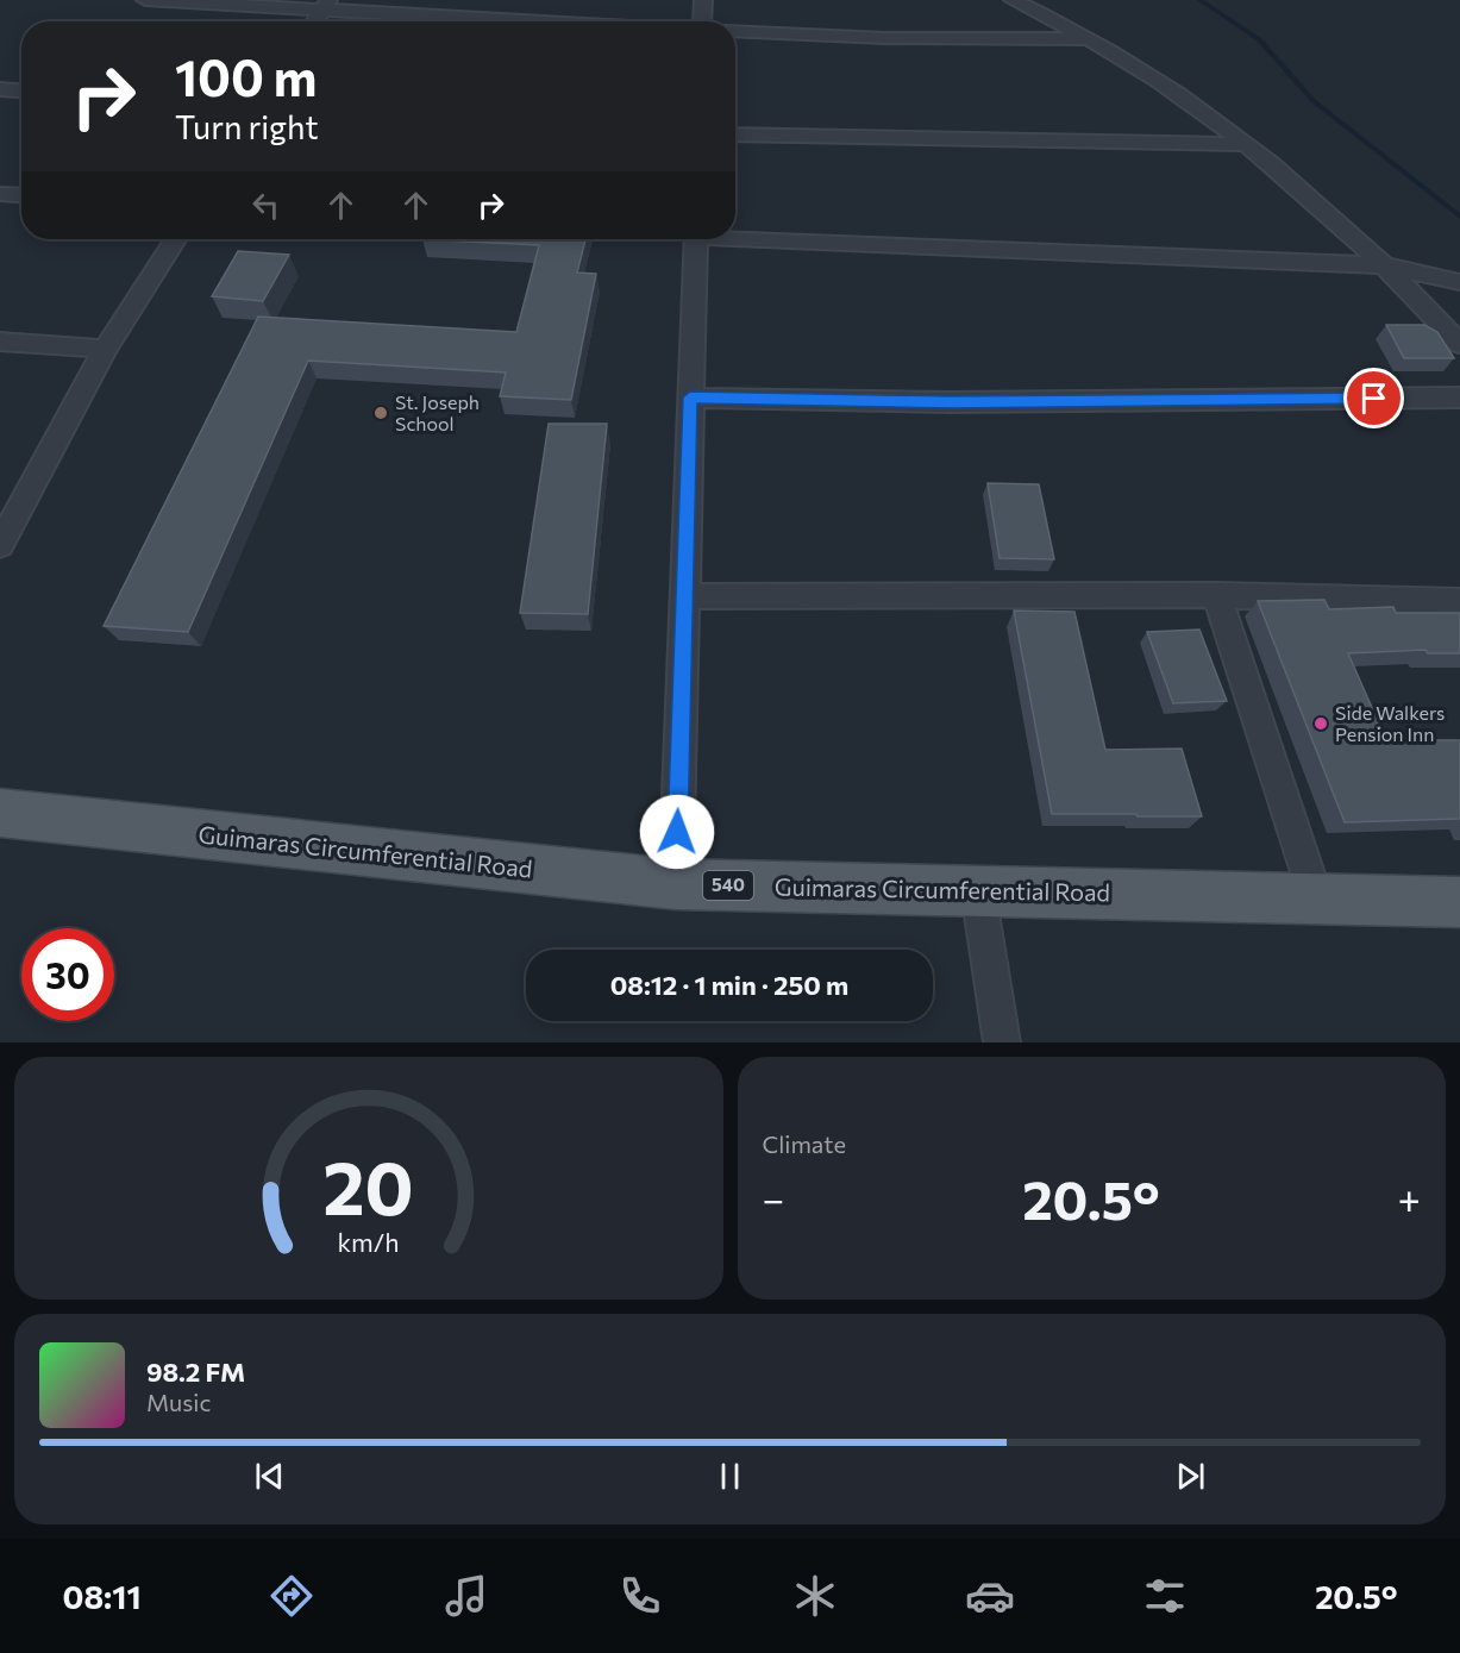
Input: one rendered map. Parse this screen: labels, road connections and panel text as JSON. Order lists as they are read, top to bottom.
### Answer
{
  "streets": {
    "main road": ["Guimaras Circumferential Road", "540"]
  },
  "places": ["St. Joseph School", "Side Walkers Pension Inn"],
  "page": {
    "turn": ["100 m", "Turn right"],
    "limit": "30",
    "trip": "08:12 · 1 min · 250 m",
    "tile": "Climate",
    "heat": ["−", "20.5°", "+"],
    "song": ["98.2 FM", "Music"],
    "tabs": ["08:11", "20.5°"],
    "gauge": ["20", "km/h"]
  }
}
